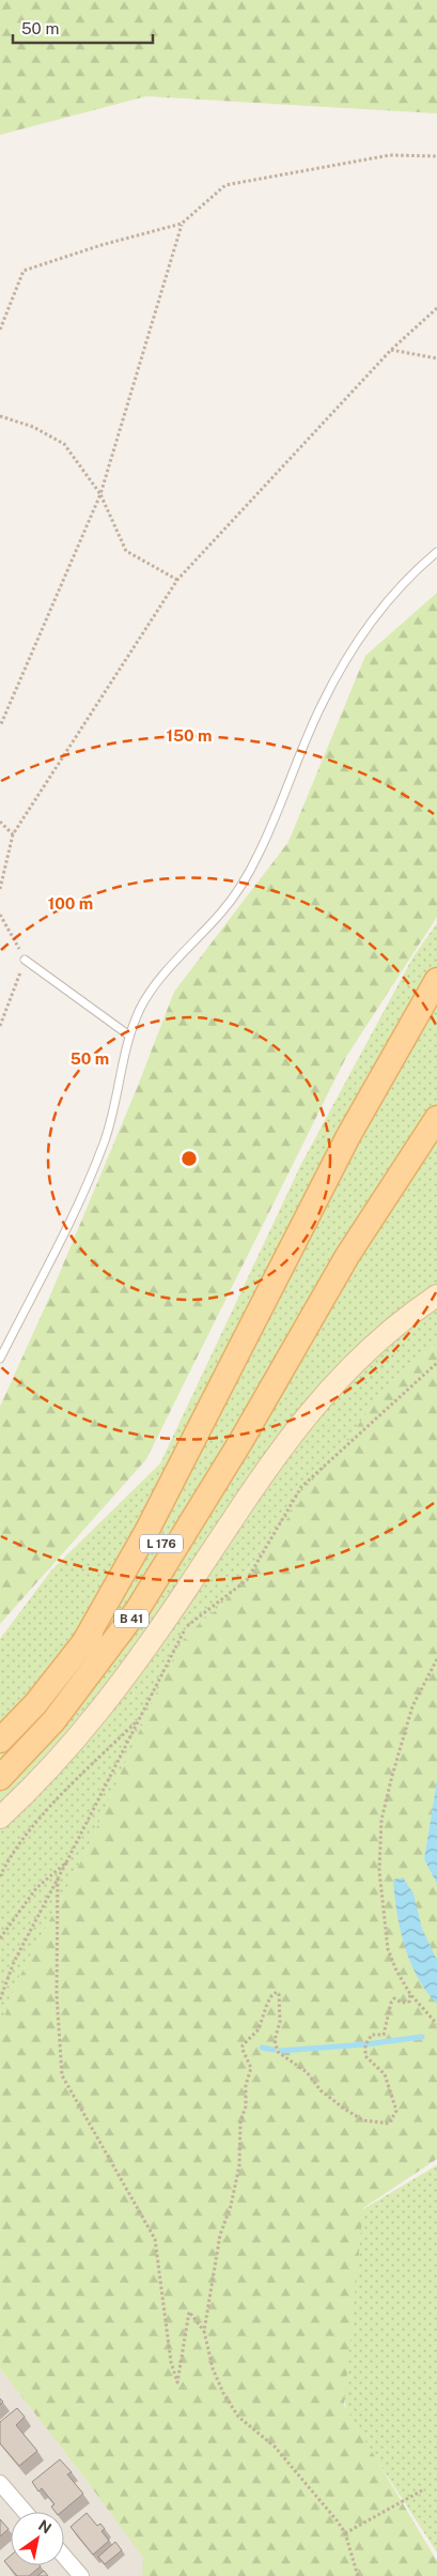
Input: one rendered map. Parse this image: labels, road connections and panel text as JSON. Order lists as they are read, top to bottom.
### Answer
{
  "streets": {
    "main road": ["L 176", "B 41"]
  },
  "crossings": [
    ["L 176", "B 41"]
  ],
  "scale_bar": "50 m",
  "north": "top right",
  "rings": ["150 m", "100 m", "50 m"]
}
